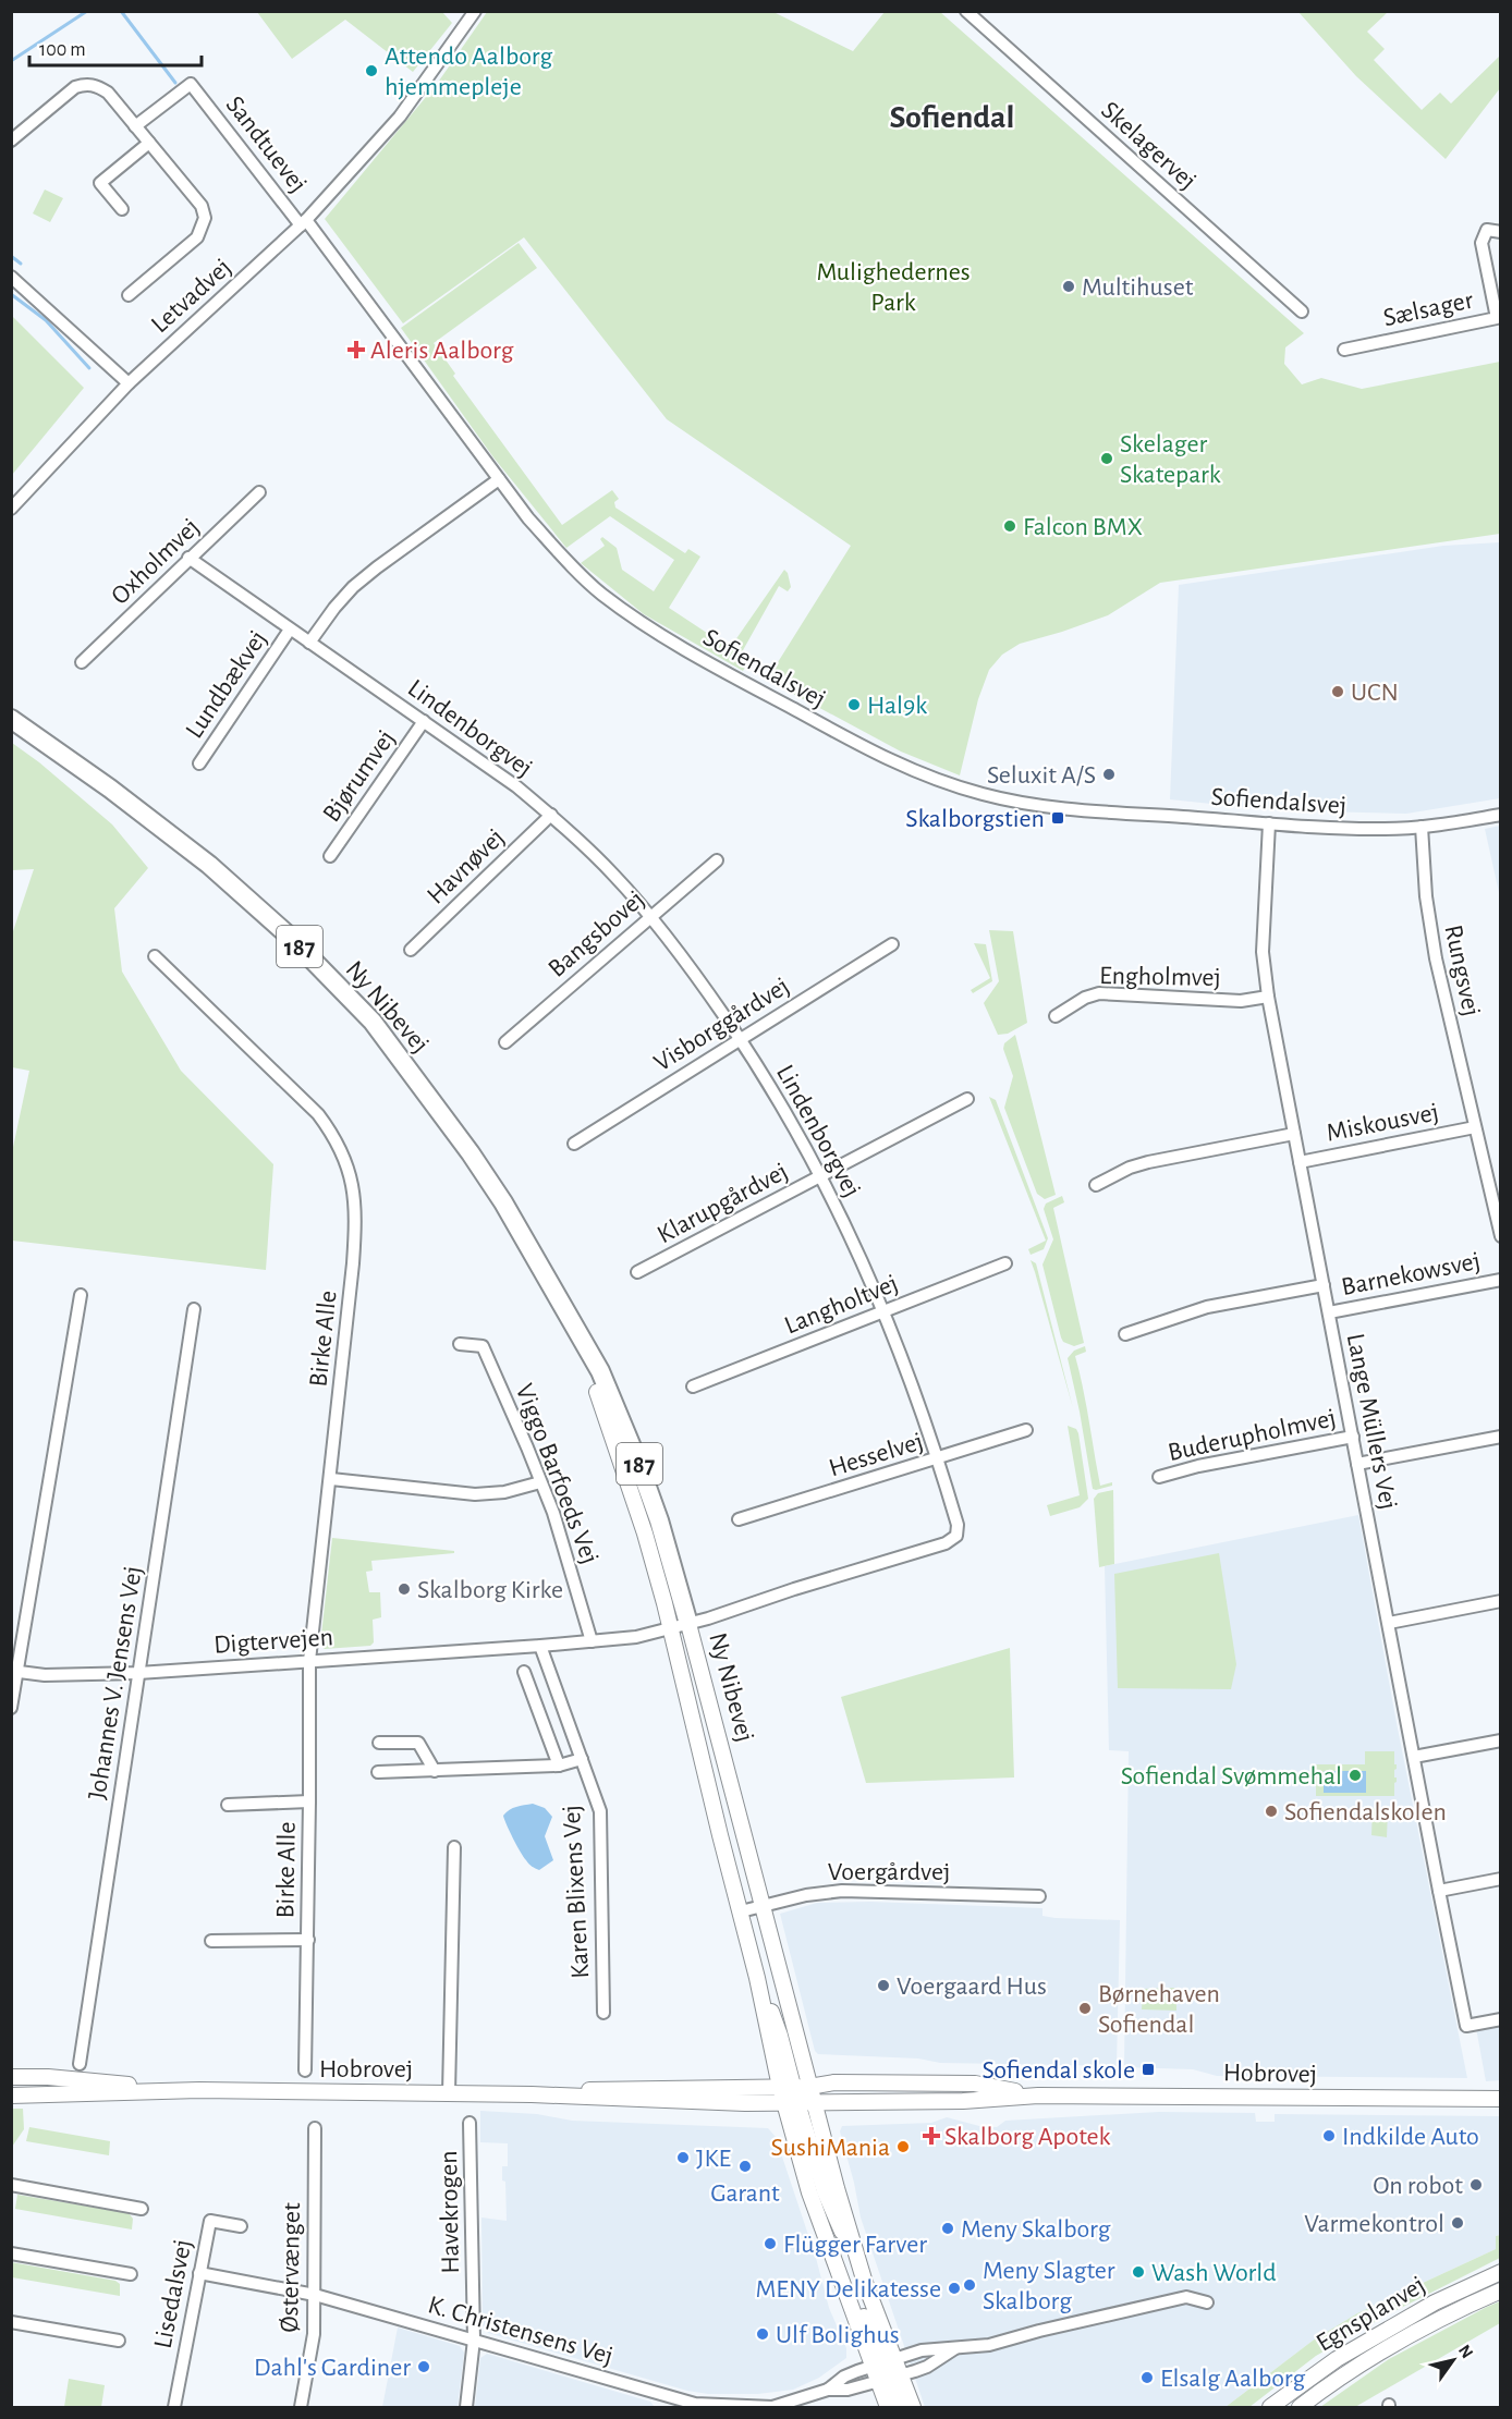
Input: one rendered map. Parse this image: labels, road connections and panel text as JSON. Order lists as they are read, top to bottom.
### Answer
{
  "streets": {
    "highway": ["187", "Ny Nibevej"],
    "main road": ["Hobrovej", "Egnsplanvej"],
    "street": [
      "Sandtuevej",
      "Skelagervej",
      "Letvadvej",
      "Sælsager",
      "Oxholmvej",
      "Sofiendalsvej",
      "Lundbækvej",
      "Lindenborgvej",
      "Bjørumvej",
      "Havnøvej",
      "Bangsbovej",
      "Rungsvej",
      "Engholmvej",
      "Visborggårdvej",
      "Miskousvej",
      "Klarupgårdvej",
      "Barnekowsvej",
      "Langholtvej",
      "Birke Alle",
      "Lange Müllers Vej",
      "Buderupholmvej",
      "Hesselvej",
      "Viggo Barfoeds Vej",
      "Digtervejen",
      "Johannes V. Jensens Vej",
      "Voergårdvej",
      "Karen Blixens Vej",
      "Havekrogen",
      "Østervænget",
      "Lisedalsvej",
      "K. Christensens Vej"
    ]
  },
  "crossings": [
    ["Sandtuevej", "Letvadvej"],
    ["Sandtuevej", "Sofiendalsvej"],
    ["Letvadvej", "Sofiendalsvej"],
    ["Oxholmvej", "Lindenborgvej"],
    ["Sofiendalsvej", "Rungsvej"],
    ["Sofiendalsvej", "Lange Müllers Vej"],
    ["Lundbækvej", "Lindenborgvej"],
    ["Lindenborgvej", "Bjørumvej"],
    ["Lindenborgvej", "Havnøvej"],
    ["Lindenborgvej", "Bangsbovej"],
    ["Lindenborgvej", "Ny Nibevej"],
    ["Lindenborgvej", "Visborggårdvej"],
    ["Lindenborgvej", "Klarupgårdvej"],
    ["Lindenborgvej", "Langholtvej"],
    ["Lindenborgvej", "Hesselvej"],
    ["Lindenborgvej", "Digtervejen"],
    ["187", "Ny Nibevej"],
    ["187", "Hobrovej"],
    ["187", "K. Christensens Vej"],
    ["Rungsvej", "Miskousvej"],
    ["Engholmvej", "Lange Müllers Vej"],
    ["Ny Nibevej", "Digtervejen"],
    ["Ny Nibevej", "Voergårdvej"],
    ["Ny Nibevej", "Hobrovej"],
    ["Miskousvej", "Lange Müllers Vej"],
    ["Barnekowsvej", "Lange Müllers Vej"],
    ["Birke Alle", "Digtervejen"],
    ["Lange Müllers Vej", "Buderupholmvej"],
    ["Viggo Barfoeds Vej", "Digtervejen"],
    ["Digtervejen", "Johannes V. Jensens Vej"],
    ["Digtervejen", "Karen Blixens Vej"],
    ["Havekrogen", "K. Christensens Vej"],
    ["Østervænget", "K. Christensens Vej"],
    ["Lisedalsvej", "K. Christensens Vej"]
  ],
  "districts": ["Sofiendal"],
  "parks": ["Mulighedernes Park"],
  "places": {
    "other": [
      "Attendo Aalborg hjemmepleje",
      "Multihuset",
      "Skelager Skatepark",
      "Falcon BMX",
      "UCN",
      "Hal9k",
      "Seluxit A/S",
      "Skalborg Kirke",
      "Sofiendal Svømmehal",
      "Sofiendalskolen",
      "Voergaard Hus",
      "Børnehaven Sofiendal",
      "Indkilde Auto",
      "SushiMania",
      "JKE",
      "Garant",
      "On robot",
      "Varmekontrol",
      "Meny Skalborg",
      "Flügger Farver",
      "Wash World",
      "Meny Slagter Skalborg",
      "MENY Delikatesse",
      "Ulf Bolighus",
      "Dahl's Gardiner",
      "Elsalg Aalborg"
    ],
    "health": ["Aleris Aalborg", "Skalborg Apotek"],
    "transit": ["Skalborgstien", "Sofiendal skole"]
  },
  "scale_bar": "100 m",
  "north": "top right"
}
